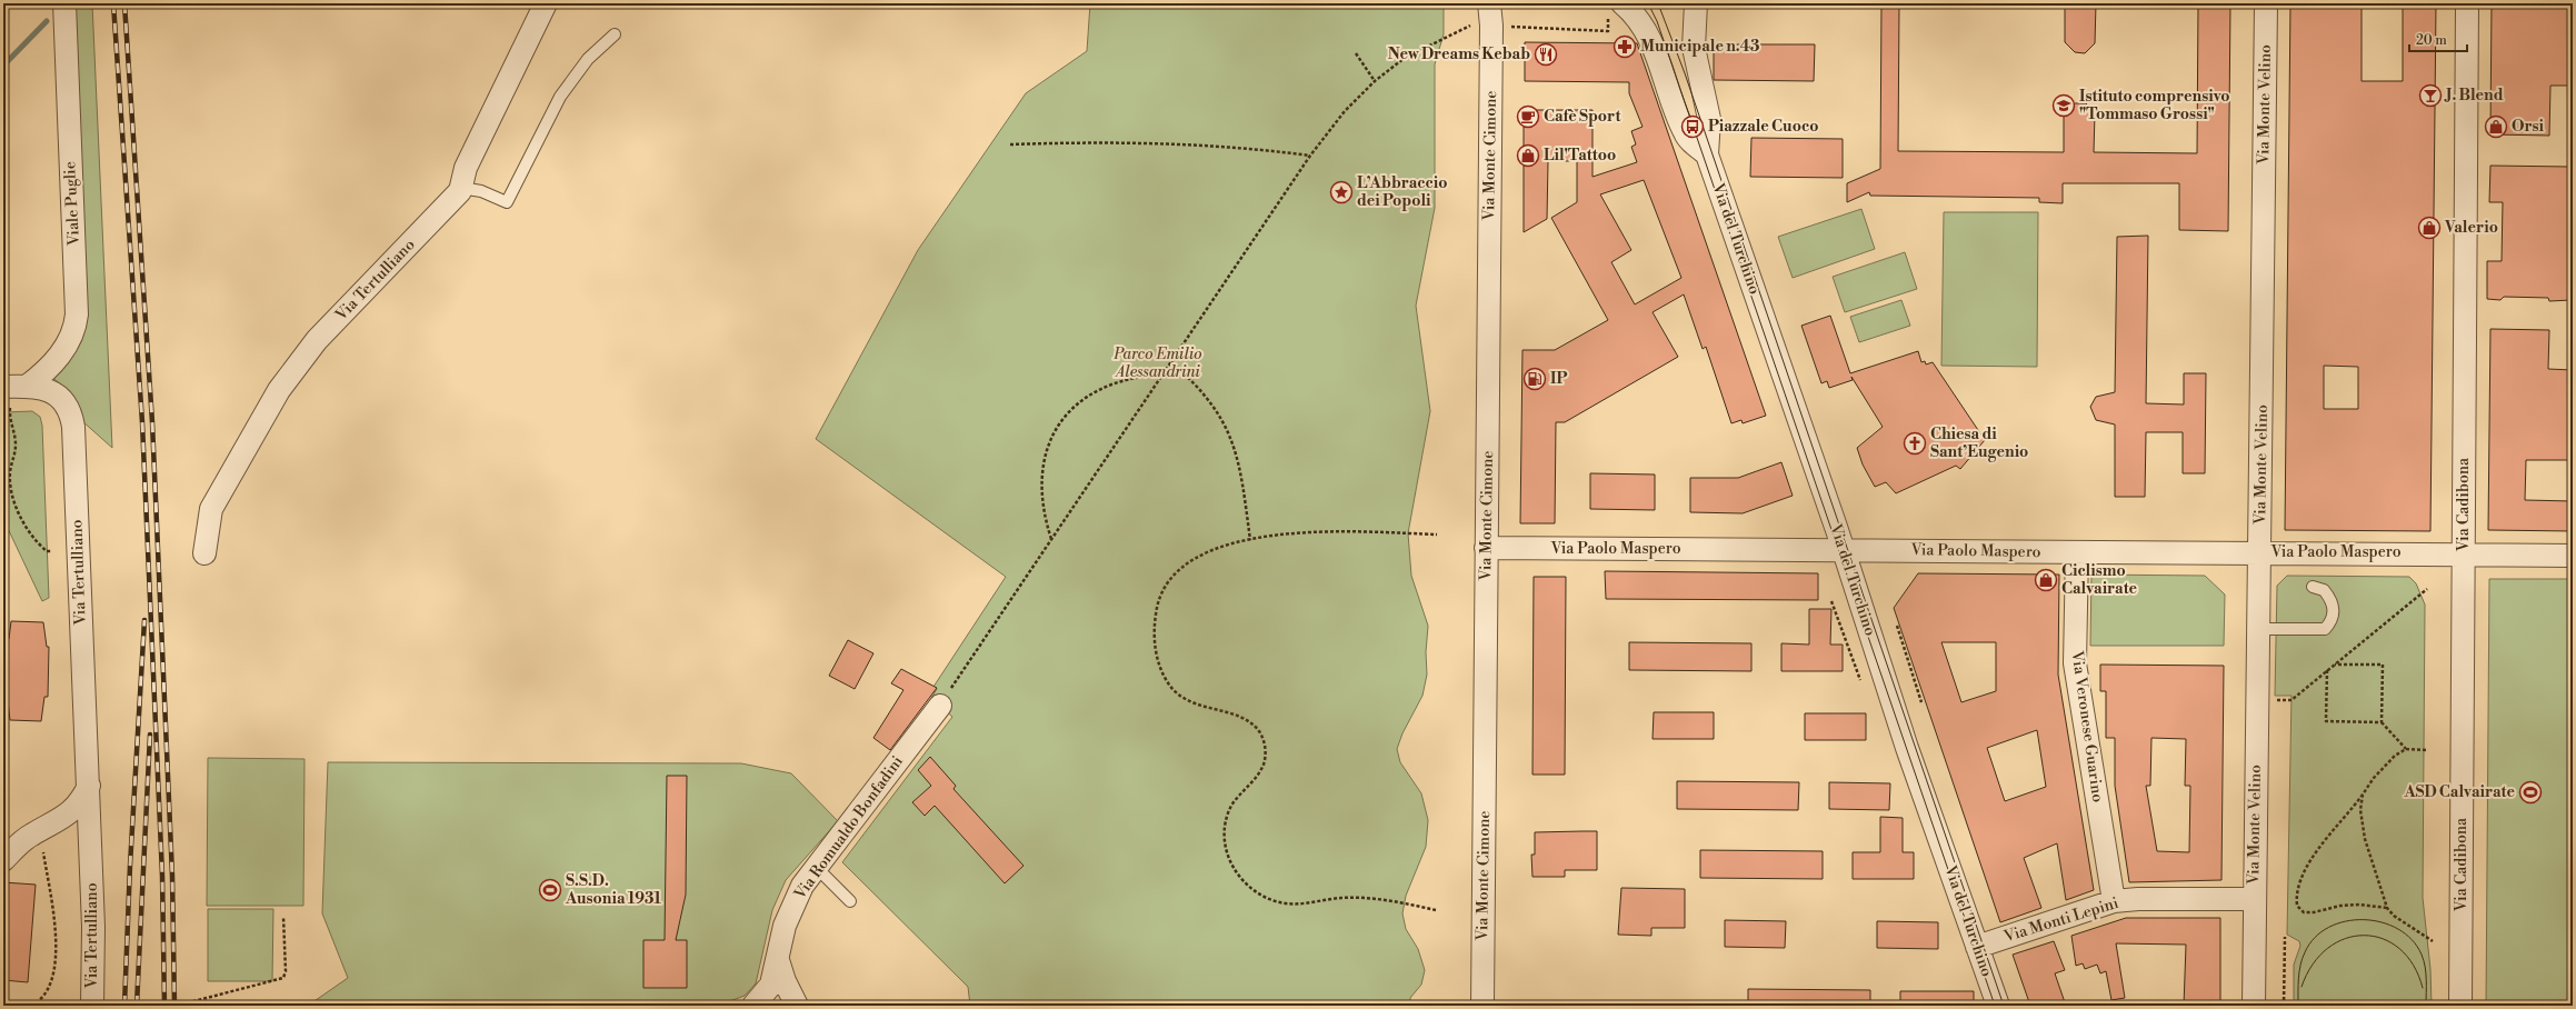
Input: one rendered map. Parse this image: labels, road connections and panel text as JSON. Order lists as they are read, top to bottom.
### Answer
{
  "streets": {
    "street": [
      "Via Monte Velino",
      "Via Monte Cimone",
      "Viale Puglie",
      "Via del Turchino",
      "Via Tertulliano",
      "Via Cadibona",
      "Via Paolo Maspero",
      "Via Veronese Guarino",
      "Via Romualdo Bonfadini",
      "Via Monti Lepini"
    ]
  },
  "crossings": [
    ["Via Monte Velino", "Via Paolo Maspero"],
    ["Via Monte Velino", "Via Monti Lepini"],
    ["Via Monte Cimone", "Via Paolo Maspero"],
    ["Viale Puglie", "Via Tertulliano"],
    ["Via del Turchino", "Via Paolo Maspero"],
    ["Via del Turchino", "Via Monti Lepini"],
    ["Via Cadibona", "Via Paolo Maspero"],
    ["Via Paolo Maspero", "Via Veronese Guarino"],
    ["Via Veronese Guarino", "Via Monti Lepini"]
  ],
  "parks": ["Parco Emilio Alessandrini"],
  "places": {
    "pharmacy": ["Municipale n.43"],
    "restaurant": ["New Dreams Kebab"],
    "bar": ["J. Blend"],
    "school or university": ["Istituto comprensivo \"Tommaso Grossi\""],
    "cafe": ["Cafè Sport"],
    "bus stop": ["Piazzale Cuoco"],
    "shop": [
      "Orsi",
      "Lil'Tattoo",
      "Valerio",
      "Ciclismo Calvairate"
    ],
    "place": ["L’Abbraccio dei Popoli"],
    "fuel station": ["IP"],
    "church": ["Chiesa di Sant’Eugenio"],
    "sports": ["ASD Calvairate", "S.S.D. Ausonia 1931"]
  },
  "scale_bar": "20 m"
}
